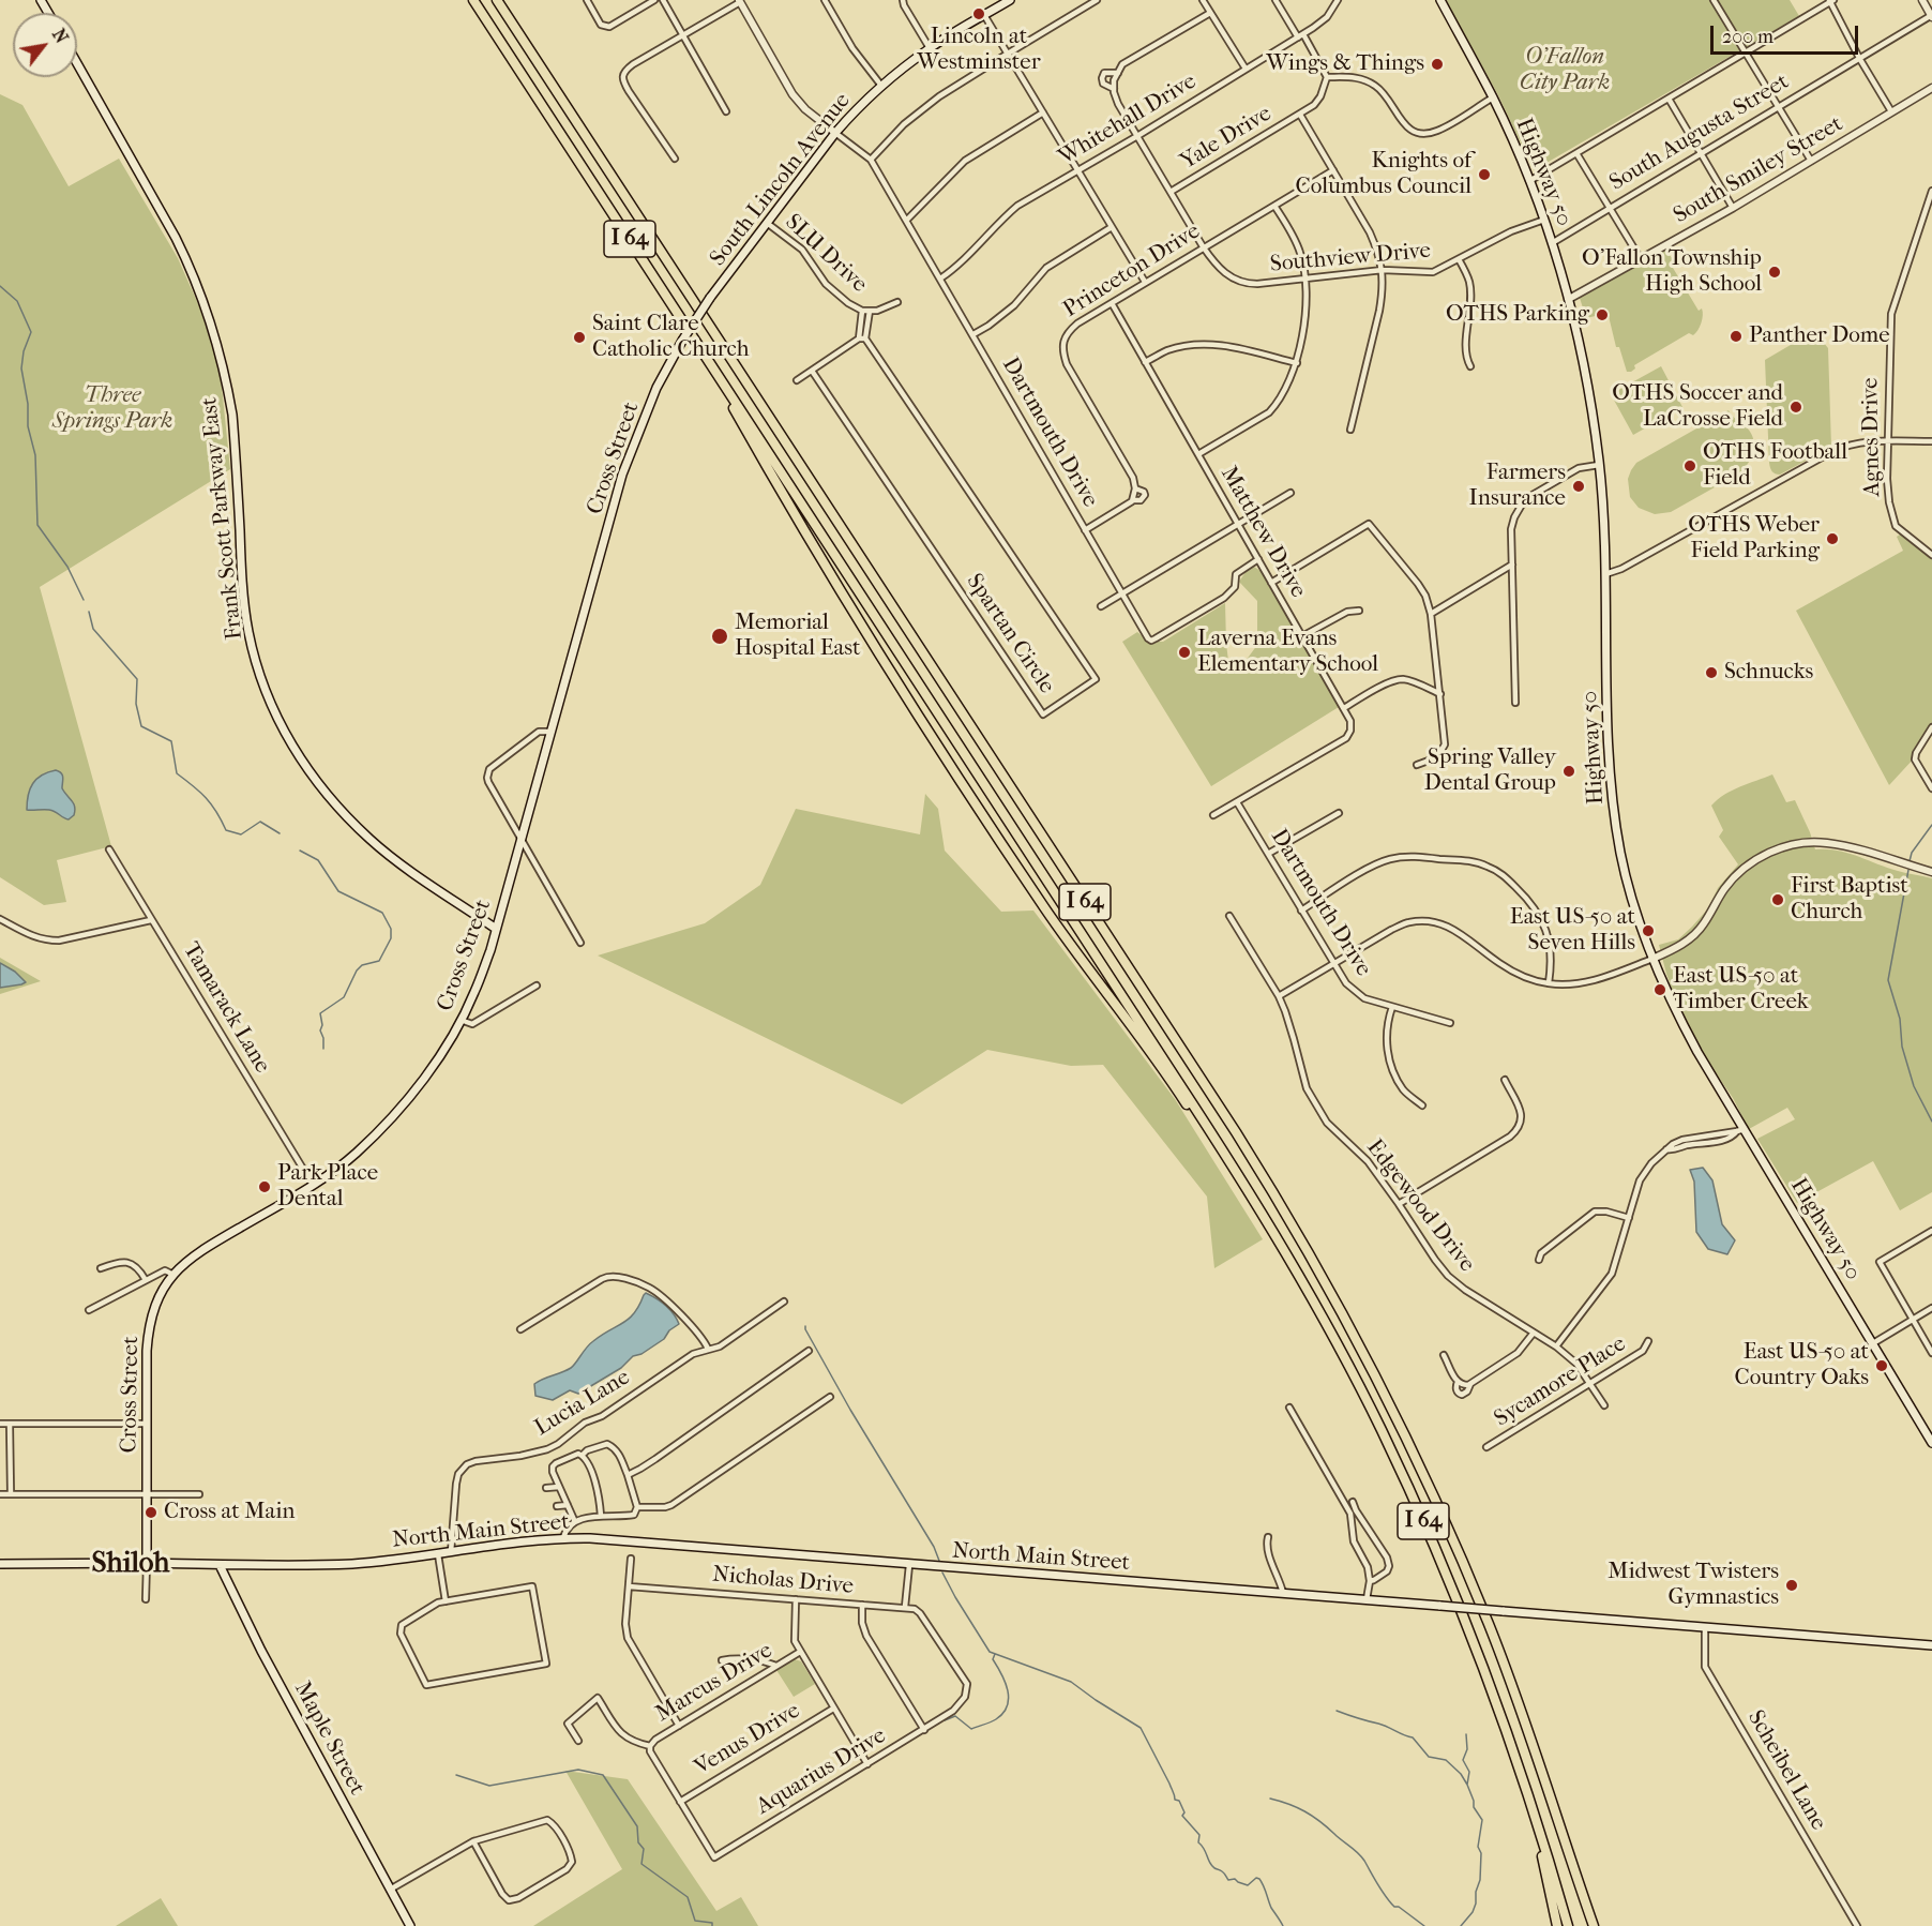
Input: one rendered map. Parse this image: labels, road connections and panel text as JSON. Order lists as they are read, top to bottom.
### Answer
{
  "streets": {
    "highway": ["I 64"],
    "main road": [
      "Highway 50",
      "South Lincoln Avenue",
      "Cross Street",
      "Frank Scott Parkway East",
      "North Main Street",
      "Maple Street"
    ],
    "street": [
      "Whitehall Drive",
      "South Augusta Street",
      "Yale Drive",
      "South Smiley Street",
      "SLU Drive",
      "Southview Drive",
      "Princeton Drive",
      "Dartmouth Drive",
      "Agnes Drive",
      "Matthew Drive",
      "Spartan Circle",
      "Tamarack Lane",
      "Edgewood Drive",
      "Sycamore Place",
      "Lucia Lane",
      "Nicholas Drive",
      "Marcus Drive",
      "Venus Drive",
      "Scheibel Lane",
      "Aquarius Drive"
    ]
  },
  "crossings": [
    ["Whitehall Drive", "Southview Drive"],
    ["Whitehall Drive", "Dartmouth Drive"],
    ["South Augusta Street", "Highway 50"],
    ["Yale Drive", "Southview Drive"],
    ["South Smiley Street", "Highway 50"],
    ["Highway 50", "Southview Drive"],
    ["South Lincoln Avenue", "SLU Drive"],
    ["South Lincoln Avenue", "Dartmouth Drive"],
    ["South Lincoln Avenue", "Cross Street"],
    ["Southview Drive", "Princeton Drive"],
    ["Princeton Drive", "Matthew Drive"],
    ["Dartmouth Drive", "Matthew Drive"],
    ["Cross Street", "Frank Scott Parkway East"],
    ["Cross Street", "Tamarack Lane"],
    ["Cross Street", "North Main Street"],
    ["Edgewood Drive", "Sycamore Place"],
    ["Lucia Lane", "North Main Street"],
    ["North Main Street", "Maple Street"],
    ["North Main Street", "Scheibel Lane"],
    ["Nicholas Drive", "Aquarius Drive"],
    ["Venus Drive", "Aquarius Drive"]
  ],
  "districts": ["Shiloh"],
  "parks": ["O'Fallon City Park", "Three Springs Park"],
  "places": [
    "Lincoln at Westminster",
    "Wings & Things",
    "Knights of Columbus Council",
    "O'Fallon Township High School",
    "OTHS Parking",
    "Panther Dome",
    "Saint Clare Catholic Church",
    "OTHS Soccer and LaCrosse Field",
    "OTHS Football Field",
    "Farmers Insurance",
    "OTHS Weber Field Parking",
    "Memorial Hospital East",
    "Laverna Evans Elementary School",
    "Schnucks",
    "Spring Valley Dental Group",
    "First Baptist Church",
    "East US-50 at Seven Hills",
    "East US-50 at Timber Creek",
    "Park Place Dental",
    "East US-50 at Country Oaks",
    "Cross at Main",
    "Midwest Twisters Gymnastics"
  ],
  "scale_bar": "200 m",
  "north": "top right"
}
